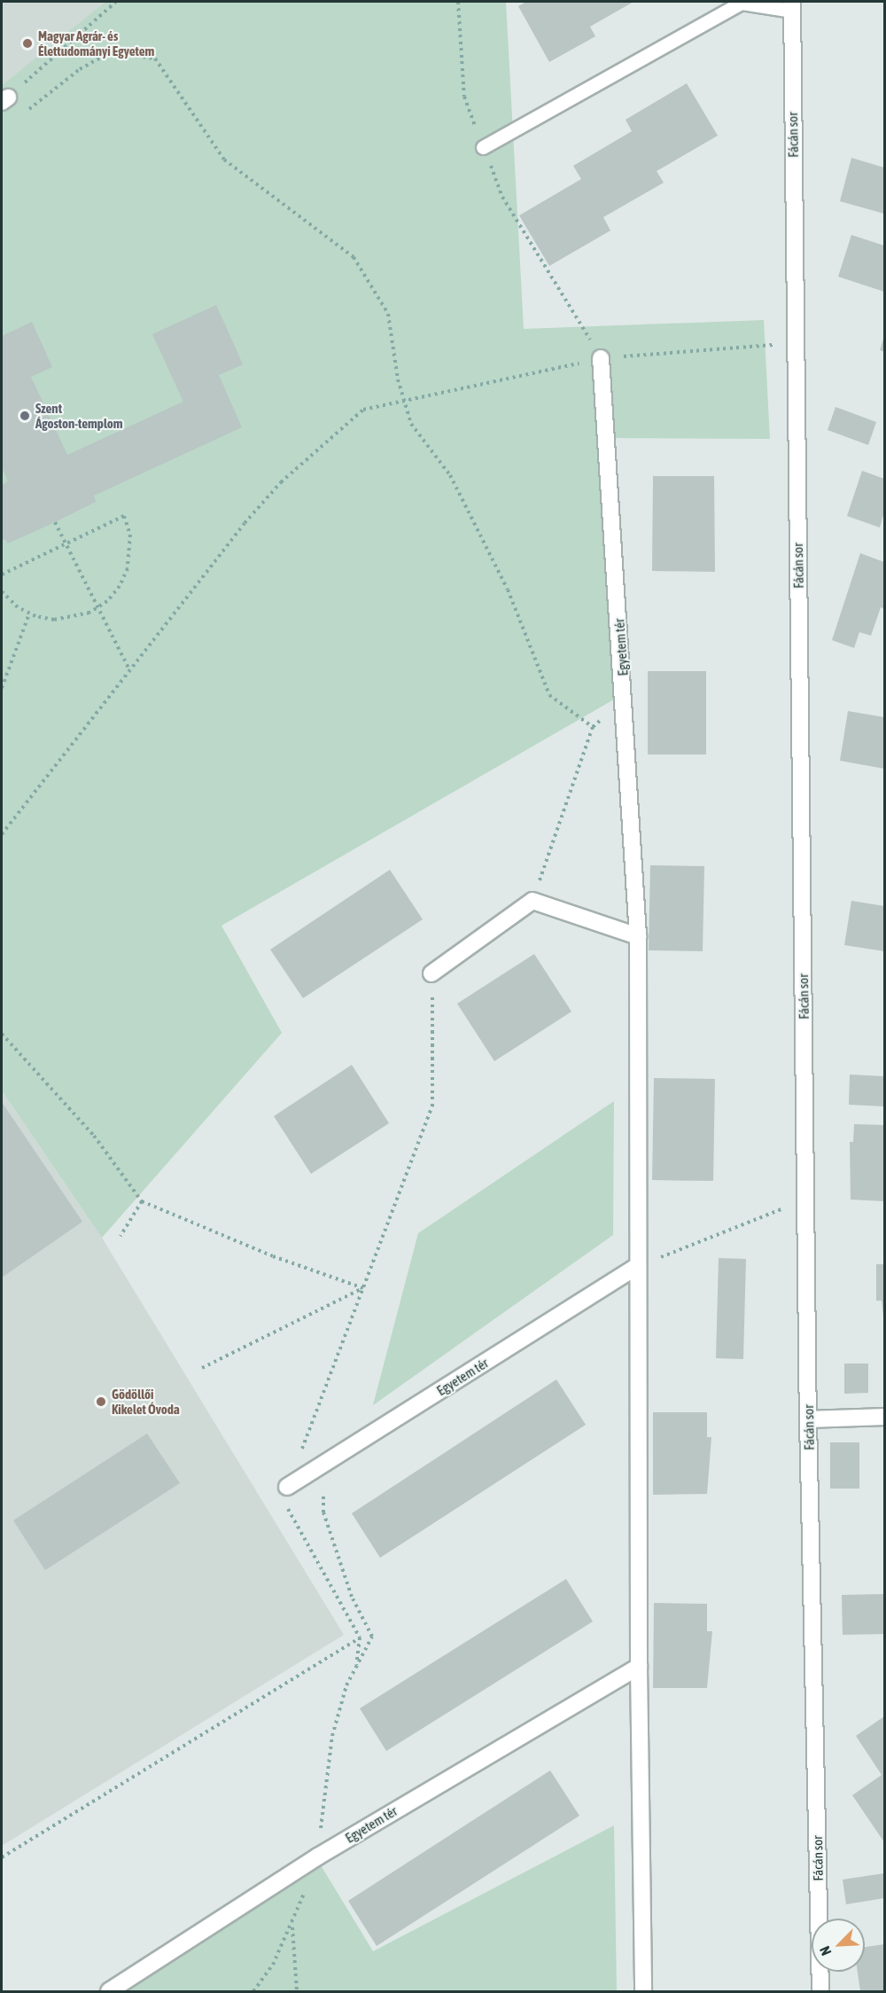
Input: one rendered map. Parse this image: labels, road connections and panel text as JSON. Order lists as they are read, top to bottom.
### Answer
{
  "streets": {
    "street": ["Fácán sor", "Egyetem tér"]
  },
  "places": ["Magyar Agrár- és Élettudományi Egyetem", "Szent Ágoston-templom", "Gödöllői Kikelet Óvoda"],
  "north": "bottom left"
}
